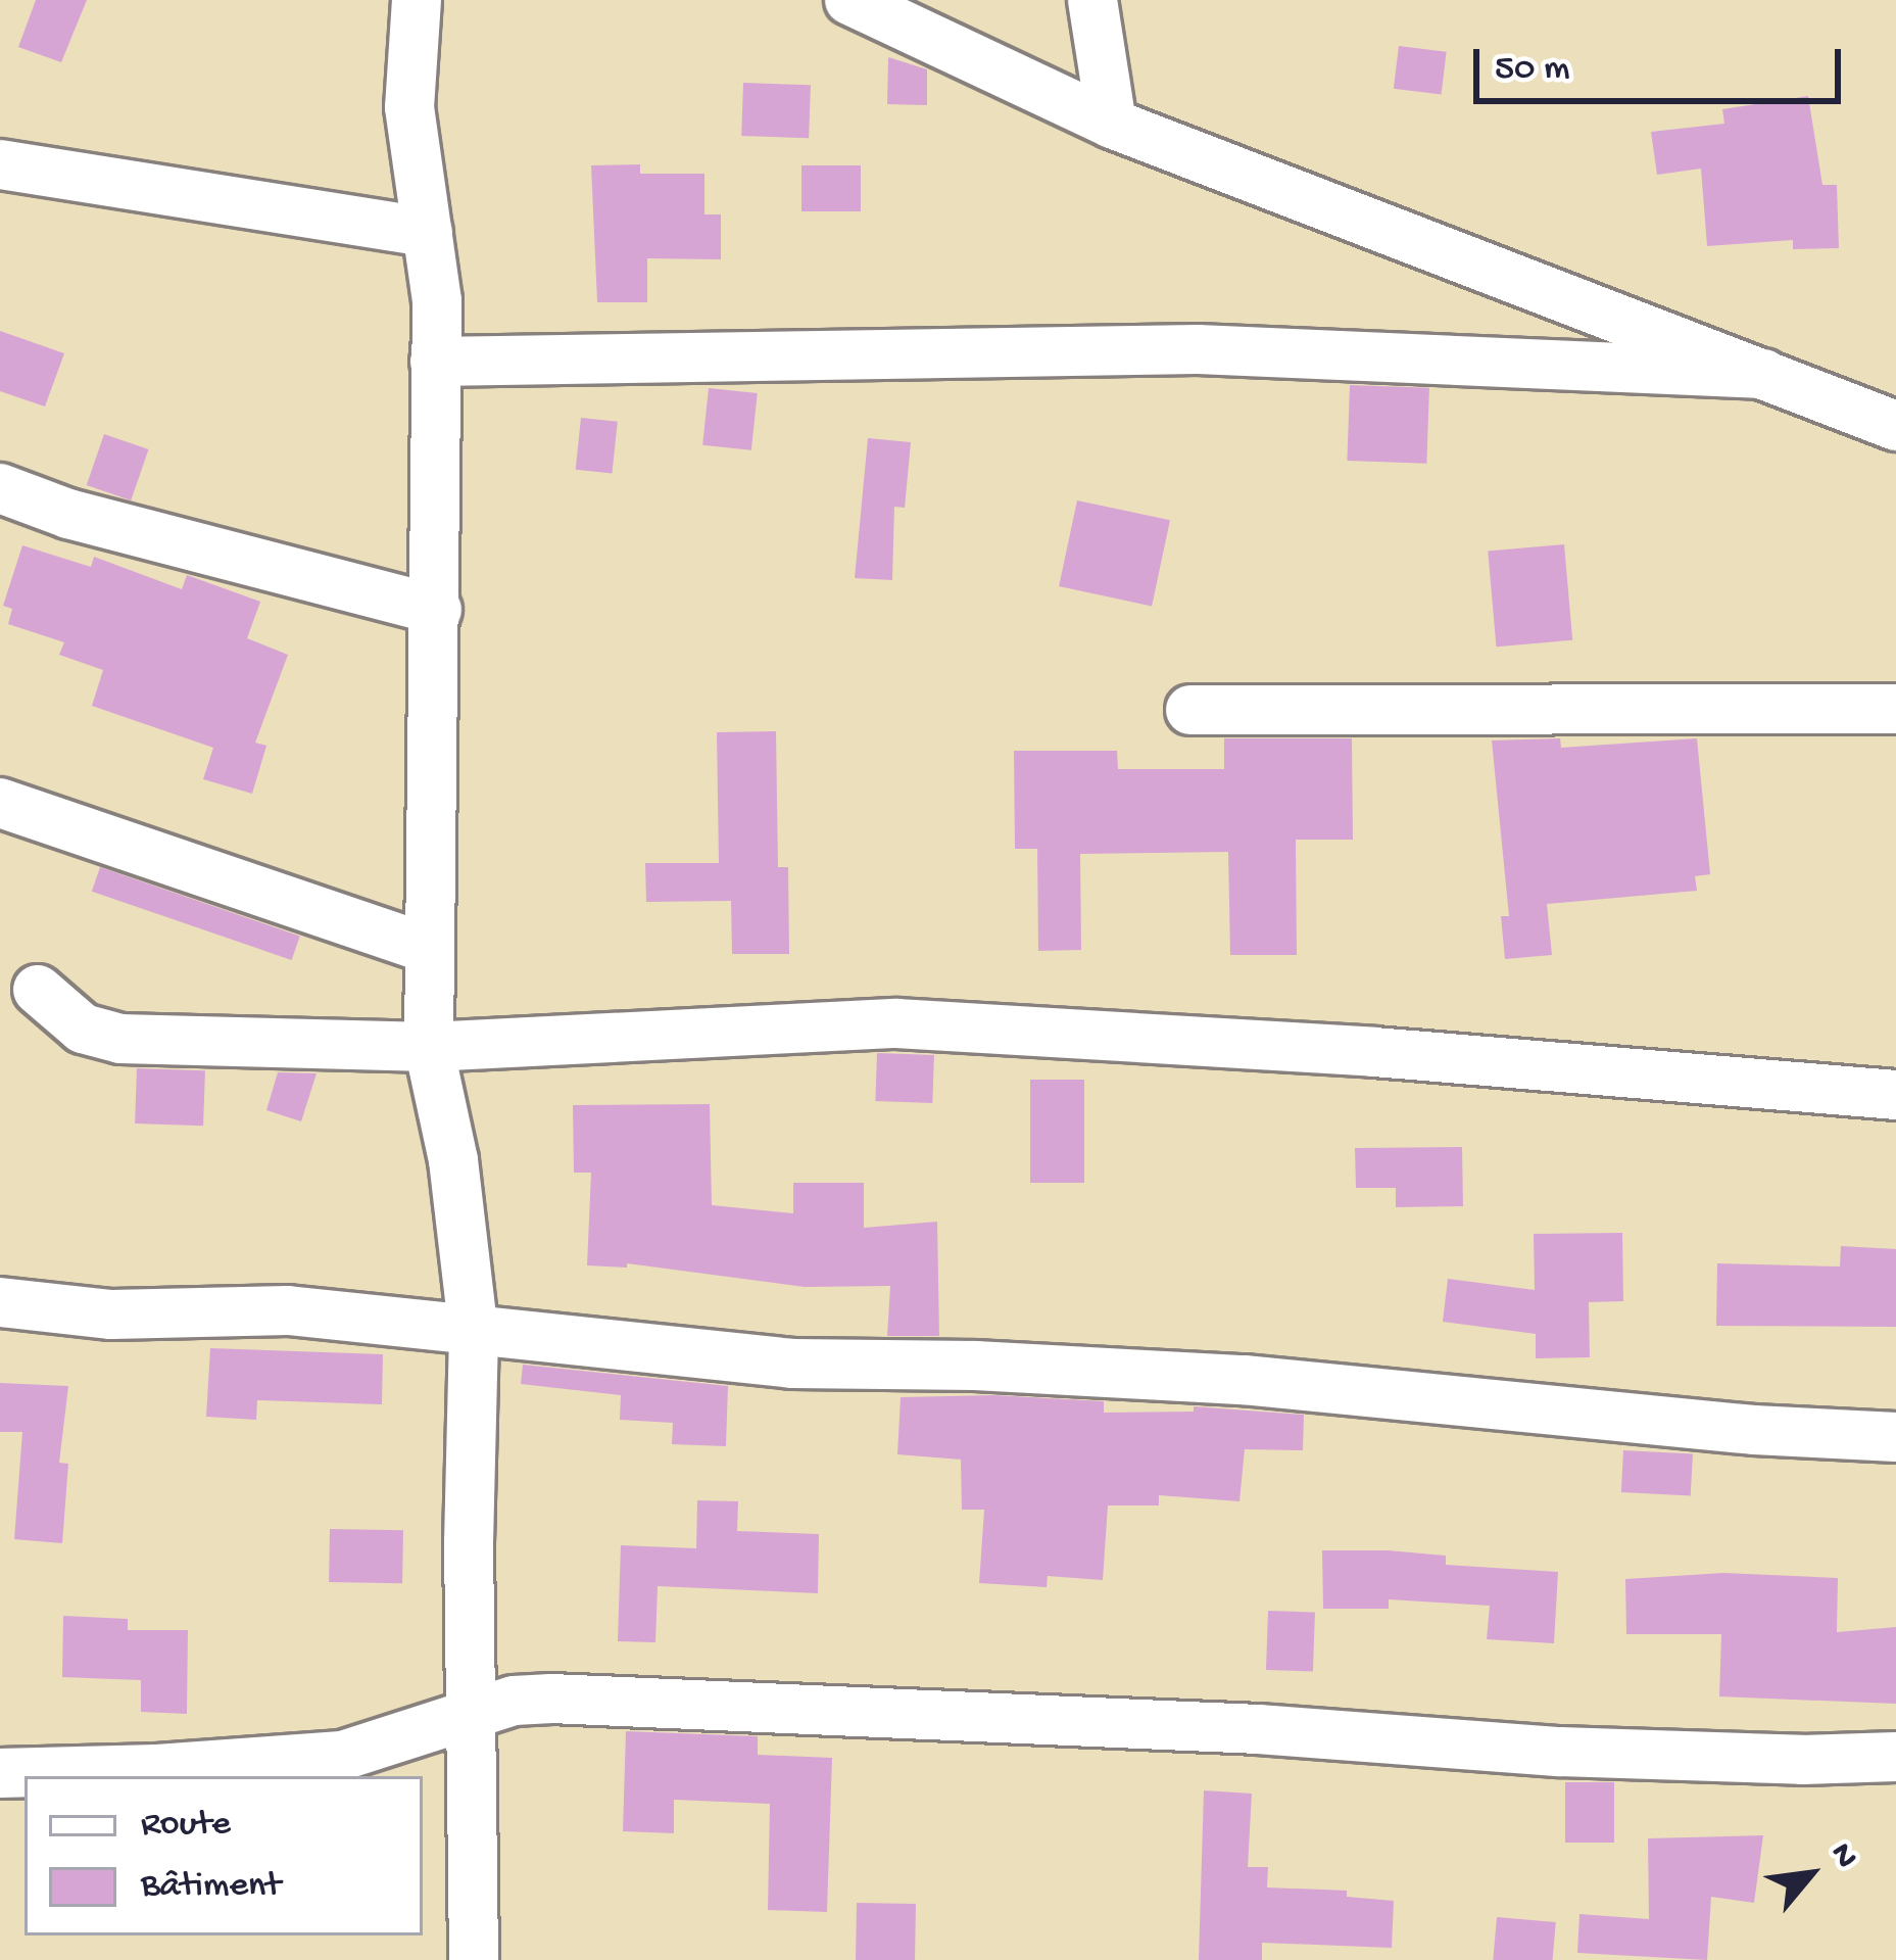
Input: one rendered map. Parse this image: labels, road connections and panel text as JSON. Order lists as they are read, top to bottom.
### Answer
{
  "legend": ["Route", "Bâtiment"],
  "scale_bar": "50 m",
  "north": "top right"
}
